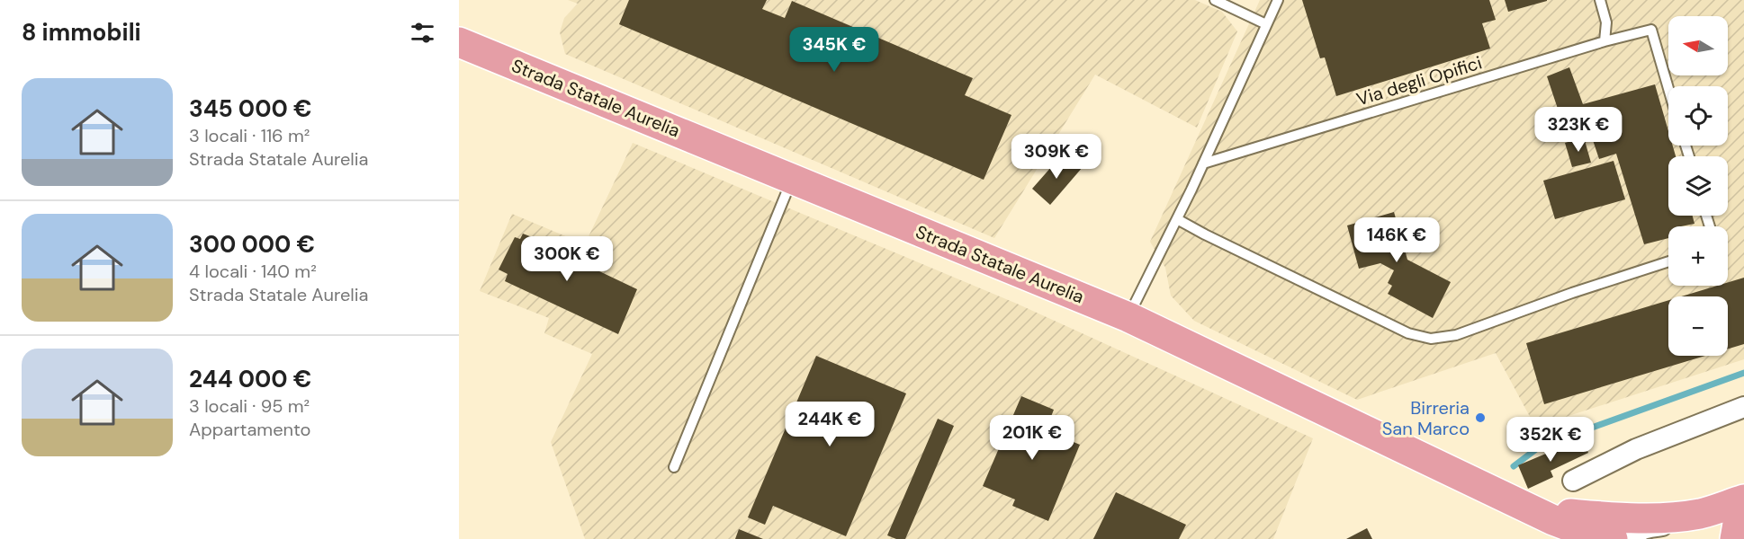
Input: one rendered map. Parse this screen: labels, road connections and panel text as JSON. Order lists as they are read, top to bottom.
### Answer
{
  "streets": {
    "main road": ["Strada Statale Aurelia"],
    "lane": ["Via degli Opifici"]
  },
  "places": ["Birreria San Marco"],
  "north": "left",
  "page": {
    "heading": "8 immobili",
    "map_buttons": ["+", "−"],
    "price": [
      "345K €",
      "323K €",
      "309K €",
      "146K €",
      "300K €",
      "244K €",
      "201K €",
      "352K €"
    ],
    "list": [
      {
        "name": "345 000 €",
        "note": "3 locali · 116 m² · Strada Statale Aurelia"
      },
      {
        "name": "300 000 €",
        "note": "4 locali · 140 m² · Strada Statale Aurelia"
      },
      {
        "name": "244 000 €",
        "note": "3 locali · 95 m² · Appartamento"
      }
    ]
  }
}
